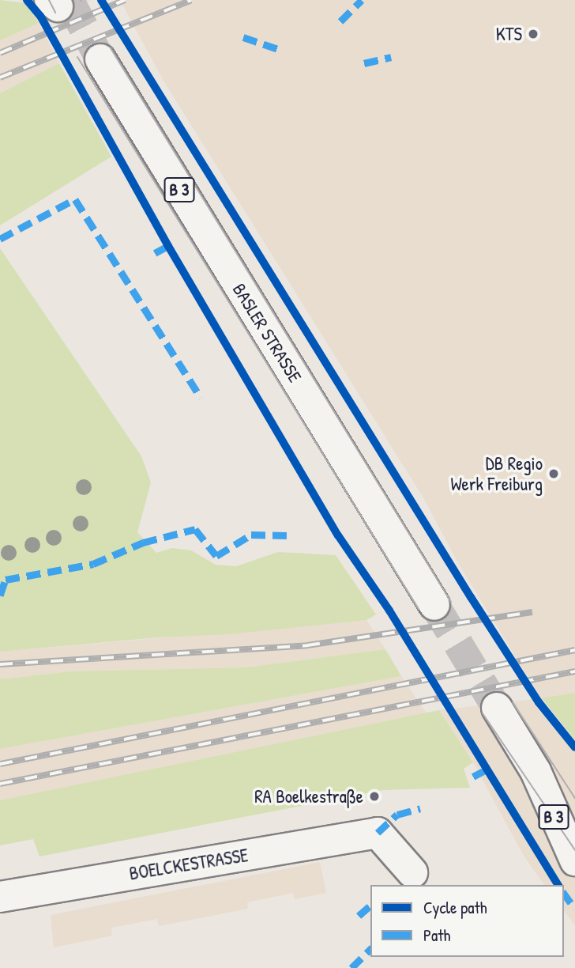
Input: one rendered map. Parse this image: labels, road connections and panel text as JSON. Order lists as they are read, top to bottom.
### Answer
{
  "streets": {
    "main road": ["B 3", "BASLER STRASSE", "BOELCKESTRASSE"]
  },
  "places": ["KTS", "DB Regio Werk Freiburg", "RA Boelkestraße"],
  "legend": ["Cycle path", "Path"]
}
